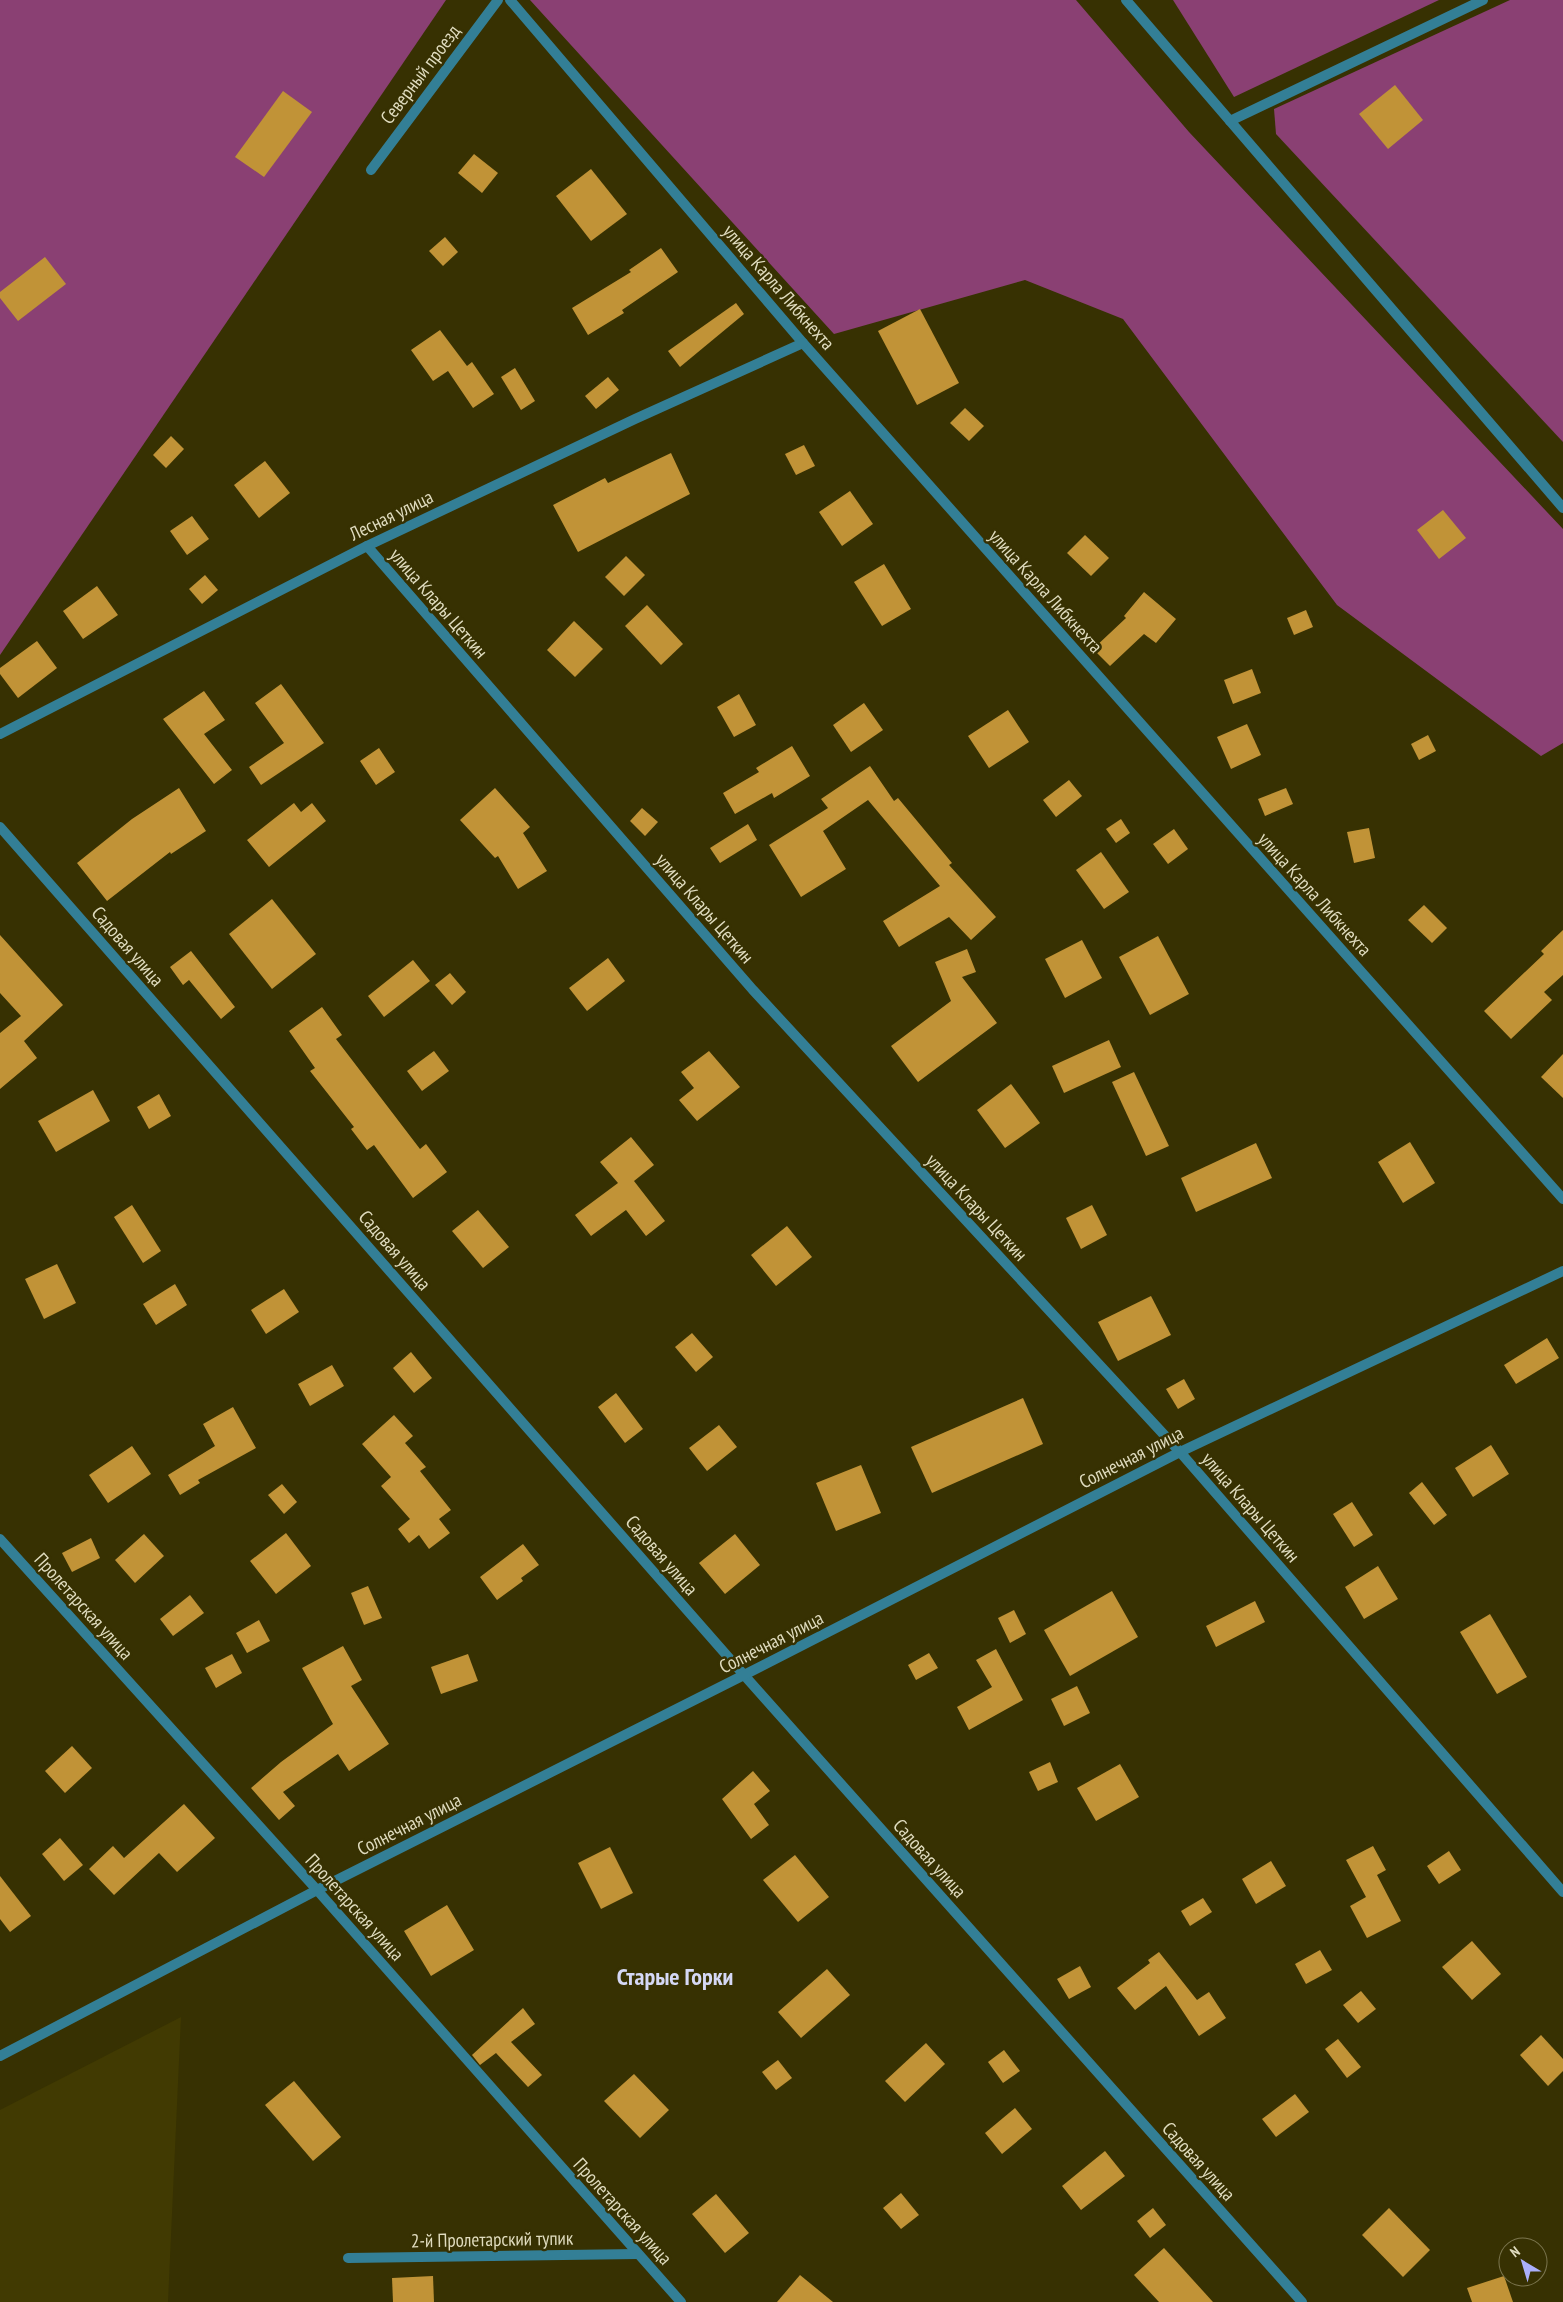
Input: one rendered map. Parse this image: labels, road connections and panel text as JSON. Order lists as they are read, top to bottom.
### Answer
{
  "streets": {
    "street": [
      "Северный проезд",
      "улица Карла Либкнехта",
      "Лесная улица",
      "улица Клары Цеткин",
      "Садовая улица",
      "Солнечная улица",
      "Пролетарская улица",
      "2-й Пролетарский тупик"
    ]
  },
  "crossings": [
    ["улица Карла Либкнехта", "Лесная улица"],
    ["Лесная улица", "улица Клары Цеткин"],
    ["улица Клары Цеткин", "Солнечная улица"],
    ["Садовая улица", "Солнечная улица"],
    ["Солнечная улица", "Пролетарская улица"],
    ["Пролетарская улица", "2-й Пролетарский тупик"]
  ],
  "districts": ["Старые Горки"],
  "north": "top left"
}
